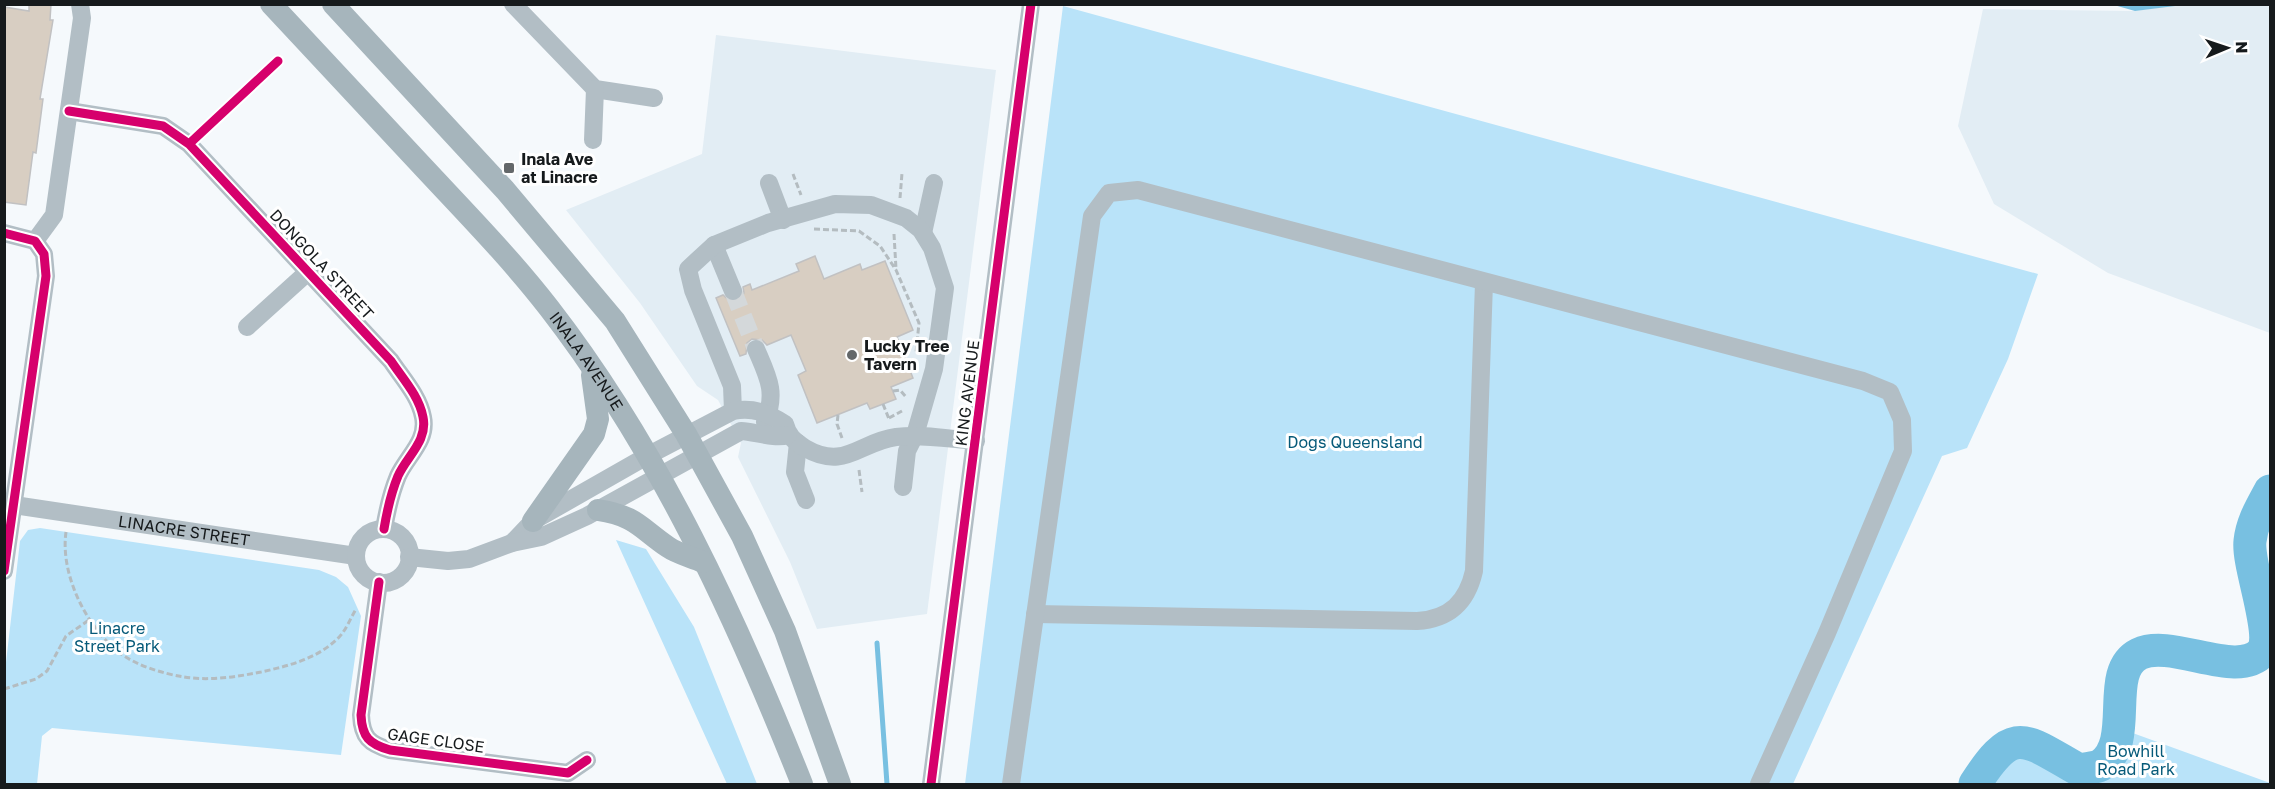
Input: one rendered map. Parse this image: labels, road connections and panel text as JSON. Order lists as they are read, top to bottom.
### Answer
{
  "streets": {
    "main road": ["INALA AVENUE"],
    "street": [
      "DONGOLA STREET",
      "KING AVENUE",
      "LINACRE STREET",
      "GAGE CLOSE"
    ]
  },
  "crossings": [
    ["DONGOLA STREET", "LINACRE STREET"],
    ["DONGOLA STREET", "GAGE CLOSE"],
    ["LINACRE STREET", "GAGE CLOSE"]
  ],
  "parks": ["Dogs Queensland", "Linacre Street Park", "Bowhill Road Park"],
  "places": {
    "transit": ["Inala Ave at Linacre"],
    "other": ["Lucky Tree Tavern"]
  },
  "north": "right"
}
